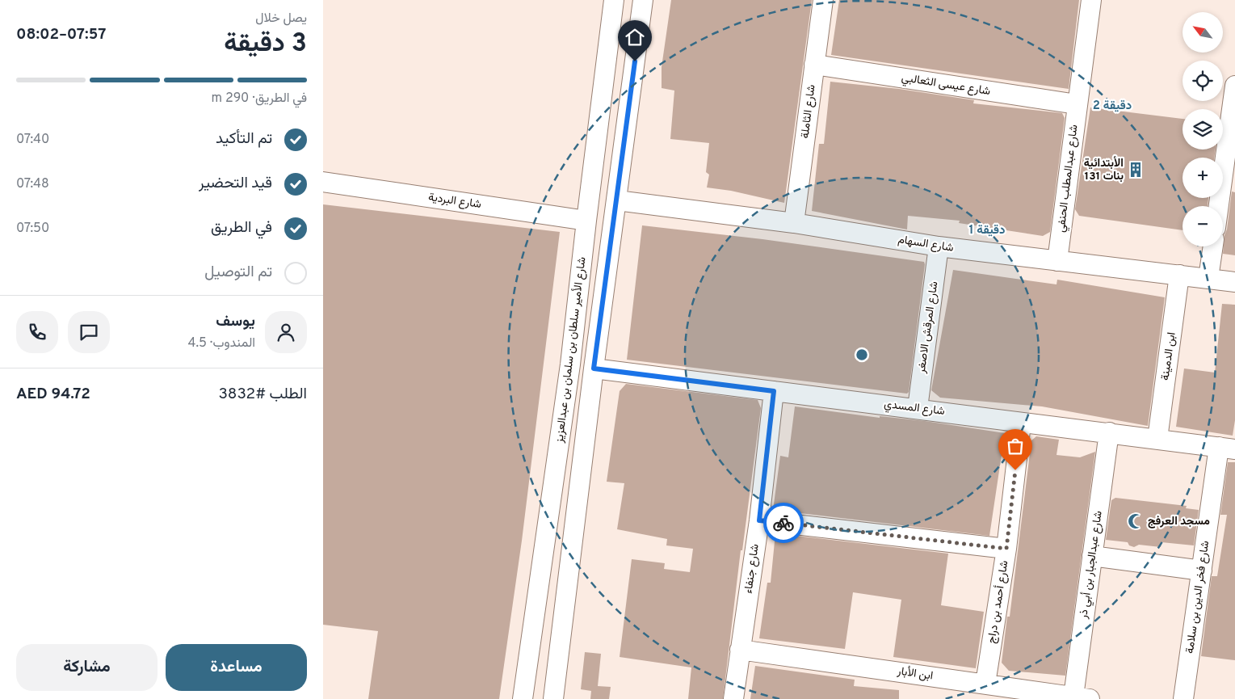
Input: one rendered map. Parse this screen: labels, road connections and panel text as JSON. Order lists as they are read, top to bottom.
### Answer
{
  "streets": {
    "street": [
      "شارع عيسى الثعالبي",
      "شارع الثاملة",
      "شارع عبدالمطلب الحنفي",
      "شارع البردية",
      "شارع السهام",
      "شارع المرقش الاصغر",
      "شارع الأمير سلطان بن سلمان بن عبدالعزيز",
      "ابن الدمينة",
      "شارع المسدي",
      "شارع عبدالجبار بن أبي ذر",
      "شارع جنفاء",
      "شارع فخر الدين بن سلامة",
      "شارع أحمد بن دراج",
      "ابن الأبار"
    ]
  },
  "crossings": [
    ["شارع عيسى الثعالبي", "شارع الثاملة"],
    ["شارع عيسى الثعالبي", "شارع عبدالمطلب الحنفي"],
    ["شارع الثاملة", "شارع السهام"],
    ["شارع عبدالمطلب الحنفي", "شارع السهام"],
    ["شارع البردية", "شارع الأمير سلطان بن سلمان بن عبدالعزيز"],
    ["شارع السهام", "شارع المرقش الاصغر"],
    ["شارع السهام", "ابن الدمينة"],
    ["شارع المرقش الاصغر", "شارع المسدي"],
    ["ابن الدمينة", "شارع المسدي"],
    ["شارع المسدي", "شارع عبدالجبار بن أبي ذر"],
    ["شارع المسدي", "شارع جنفاء"],
    ["شارع المسدي", "شارع فخر الدين بن سلامة"],
    ["شارع المسدي", "شارع أحمد بن دراج"],
    ["شارع عبدالجبار بن أبي ذر", "ابن الأبار"],
    ["شارع جنفاء", "ابن الأبار"],
    ["شارع أحمد بن دراج", "ابن الأبار"]
  ],
  "places": {
    "building": ["الأبتدائية 131 بنات"],
    "mosque": ["مسجد العرفج"]
  },
  "north": "top left",
  "page": {
    "heading": ["3 دقيقة", "يصل خلال", "07:57–08:02"],
    "panel": [
      "يوسف",
      "المندوب · 4.5",
      "الطلب #3832",
      "AED 94.72"
    ],
    "map_buttons": ["+", "−"],
    "bar": "في الطريق · 290 m",
    "list": [
      ["تم التأكيد", "07:40"],
      ["قيد التحضير", "07:48"],
      ["في الطريق", "07:50"],
      "تم التوصيل"
    ],
    "buttons": ["مساعدة", "مشاركة"]
  },
  "rings": ["2 دقيقة", "1 دقيقة"]
}
